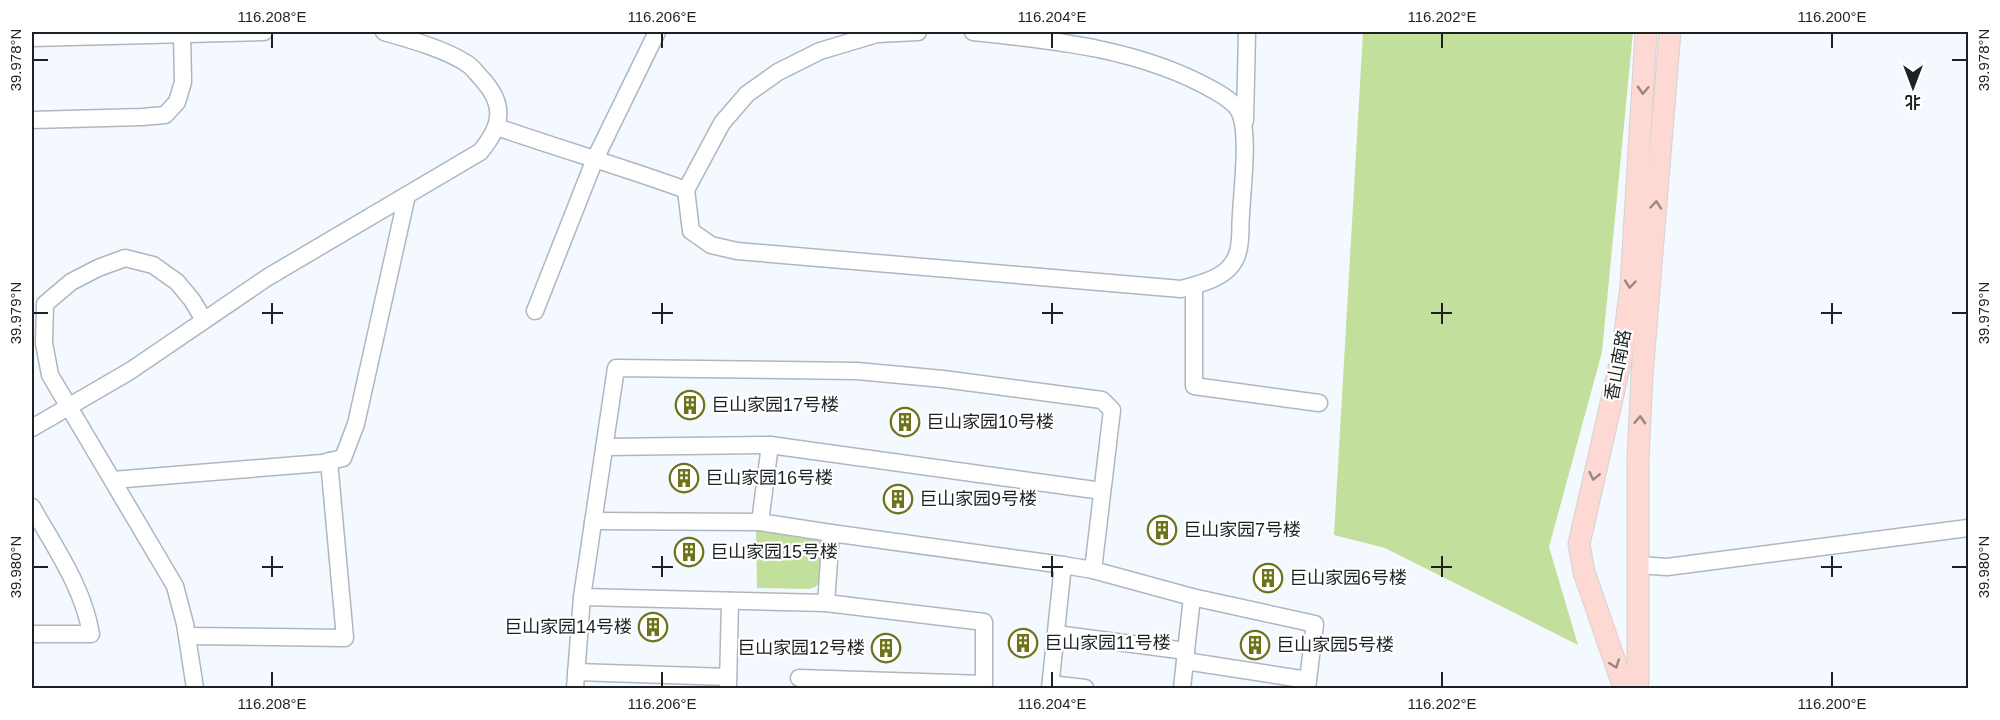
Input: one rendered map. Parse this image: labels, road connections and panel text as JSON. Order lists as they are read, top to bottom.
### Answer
{
  "streets": {
    "main road": ["香山南路"]
  },
  "places": {
    "building": [
      "巨山家园17号楼",
      "巨山家园10号楼",
      "巨山家园16号楼",
      "巨山家园9号楼",
      "巨山家园7号楼",
      "巨山家园15号楼",
      "巨山家园6号楼",
      "巨山家园14号楼",
      "巨山家园11号楼",
      "巨山家园5号楼",
      "巨山家园12号楼"
    ]
  },
  "north": "bottom",
  "coordinates": [
    "116.208°E",
    "116.206°E",
    "116.204°E",
    "116.202°E",
    "116.200°E",
    "39.978°N",
    "39.979°N",
    "39.980°N"
  ]
}
